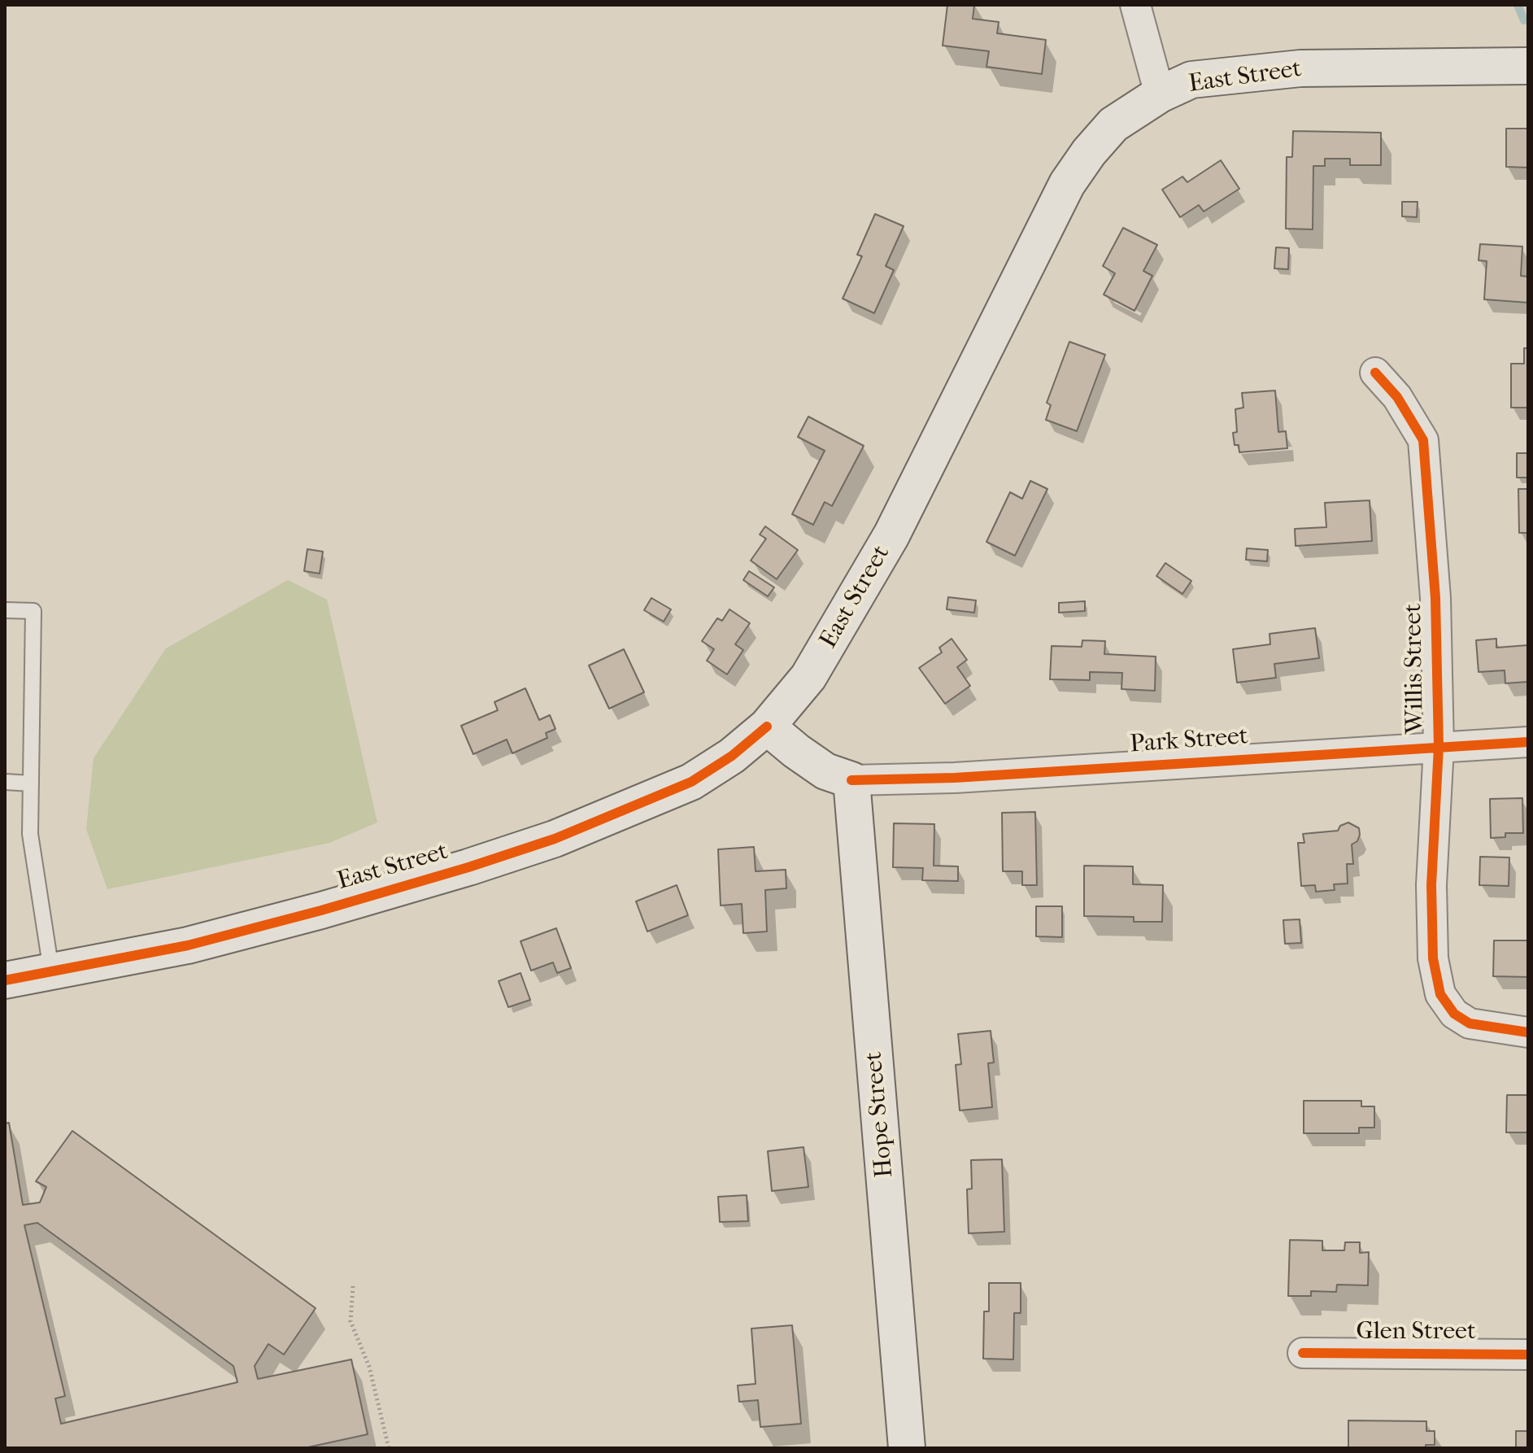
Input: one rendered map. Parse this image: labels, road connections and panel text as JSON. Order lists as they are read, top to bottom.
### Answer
{
  "streets": {
    "main road": ["East Street", "Park Street", "Hope Street"],
    "street": ["Willis Street", "Glen Street"]
  },
  "crossings": [
    ["East Street", "Park Street"],
    ["Willis Street", "Park Street"],
    ["Park Street", "Hope Street"]
  ]
}
